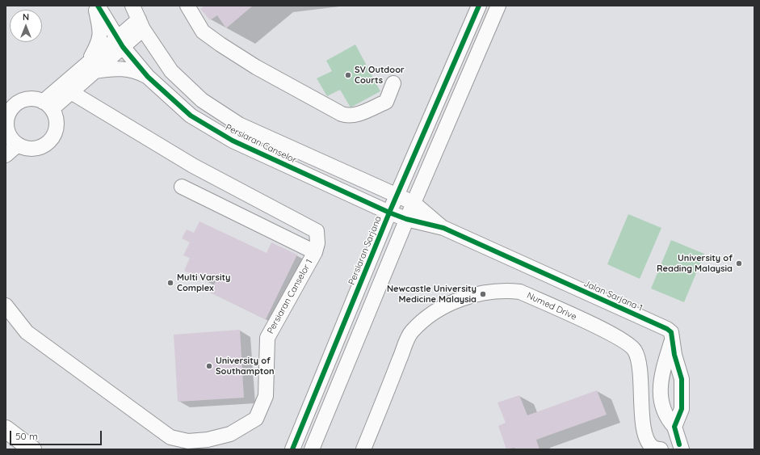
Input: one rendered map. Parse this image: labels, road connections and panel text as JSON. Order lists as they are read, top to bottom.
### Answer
{
  "streets": {
    "street": [
      "Persiaran Canselor",
      "Persiaran Sarjana",
      "Jalan Sarjana 1",
      "Persiaran Canselor 1",
      "Numed Drive"
    ]
  },
  "crossings": [
    ["Persiaran Canselor", "Persiaran Sarjana"],
    ["Persiaran Canselor", "Jalan Sarjana 1"]
  ],
  "places": [
    "SV Outdoor Courts",
    "University of Reading Malaysia",
    "Multi Varsity Complex",
    "Newcastle University Medicine Malaysia",
    "University of Southampton"
  ],
  "scale_bar": "50 m",
  "north": "top"
}
